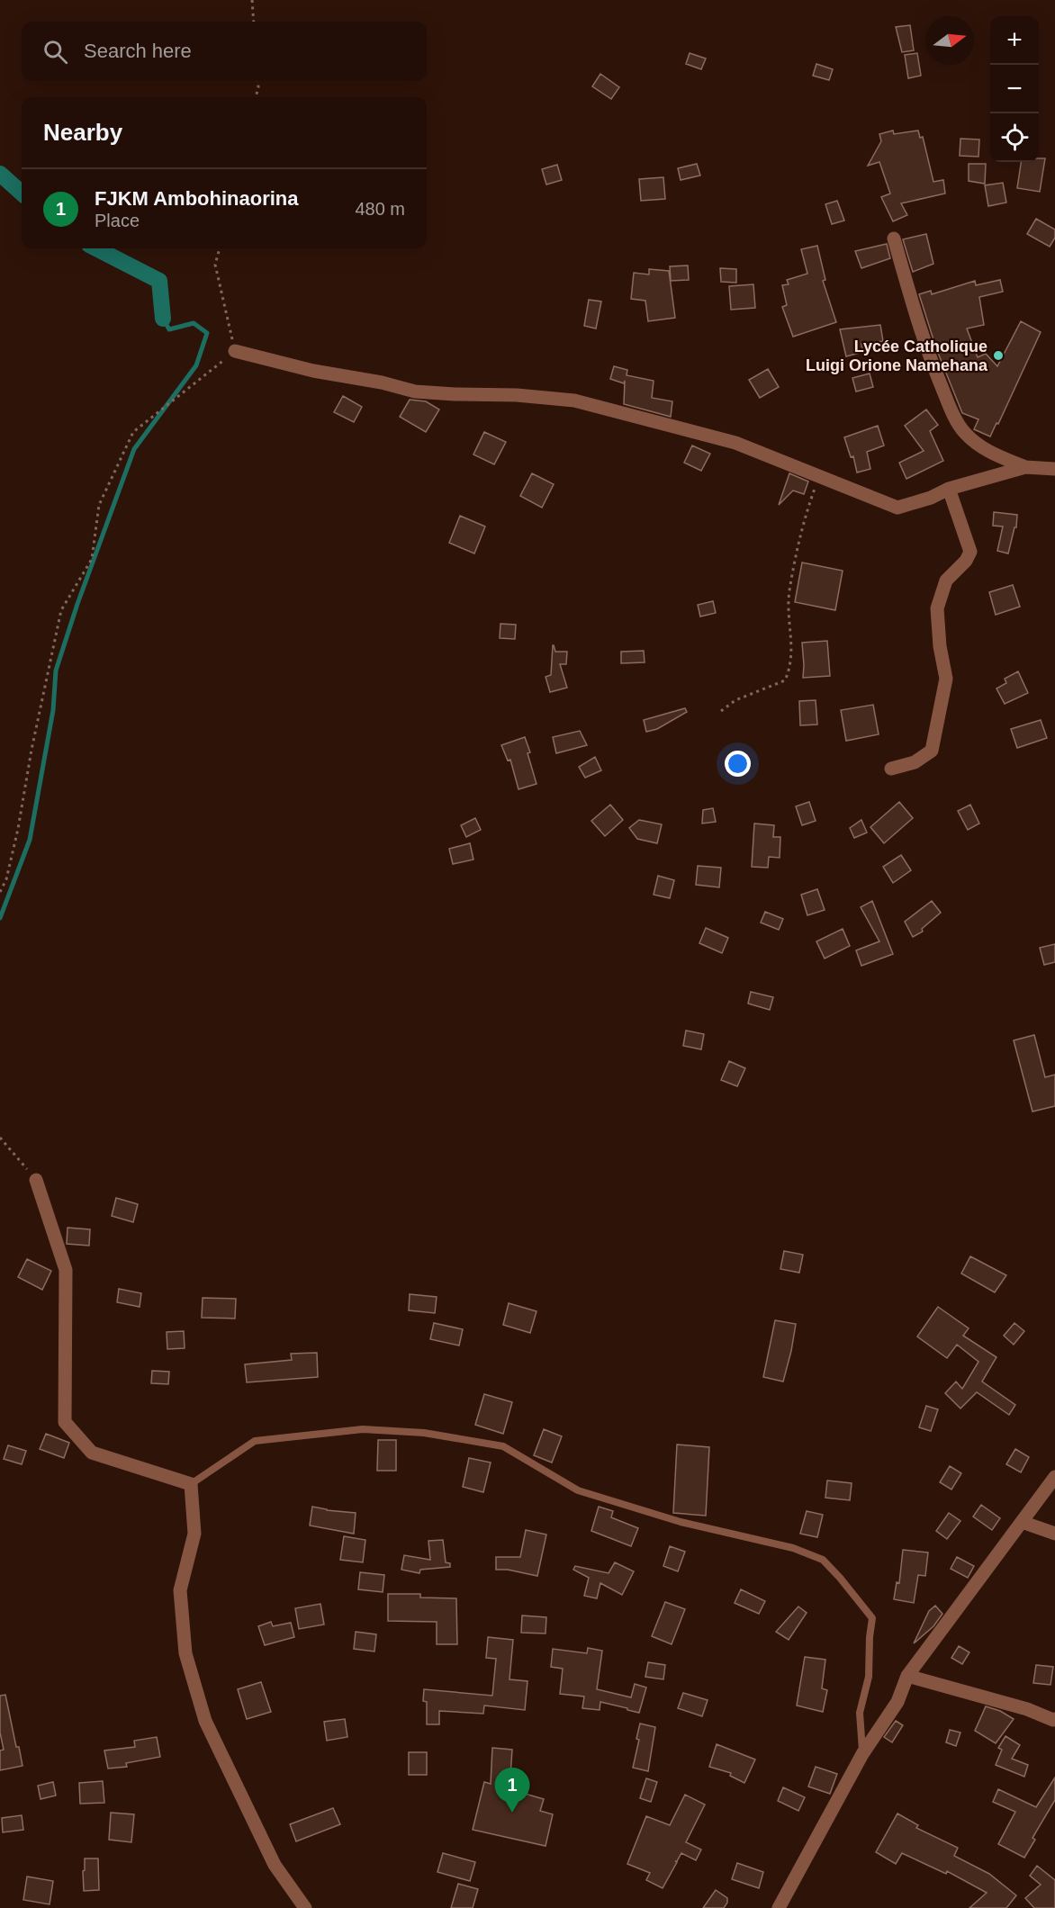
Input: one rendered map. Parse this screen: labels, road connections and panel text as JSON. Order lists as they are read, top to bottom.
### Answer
{
  "places": ["Lycée Catholique Luigi Orione Namehana"],
  "north": "right",
  "page": {
    "map_buttons": ["+", "−"],
    "search": "Search here",
    "heading": "Nearby",
    "list": [
      {
        "mark": "1",
        "name": "FJKM Ambohinaorina",
        "note": "Place",
        "value": "480 m"
      }
    ],
    "pins": "1"
  }
}
